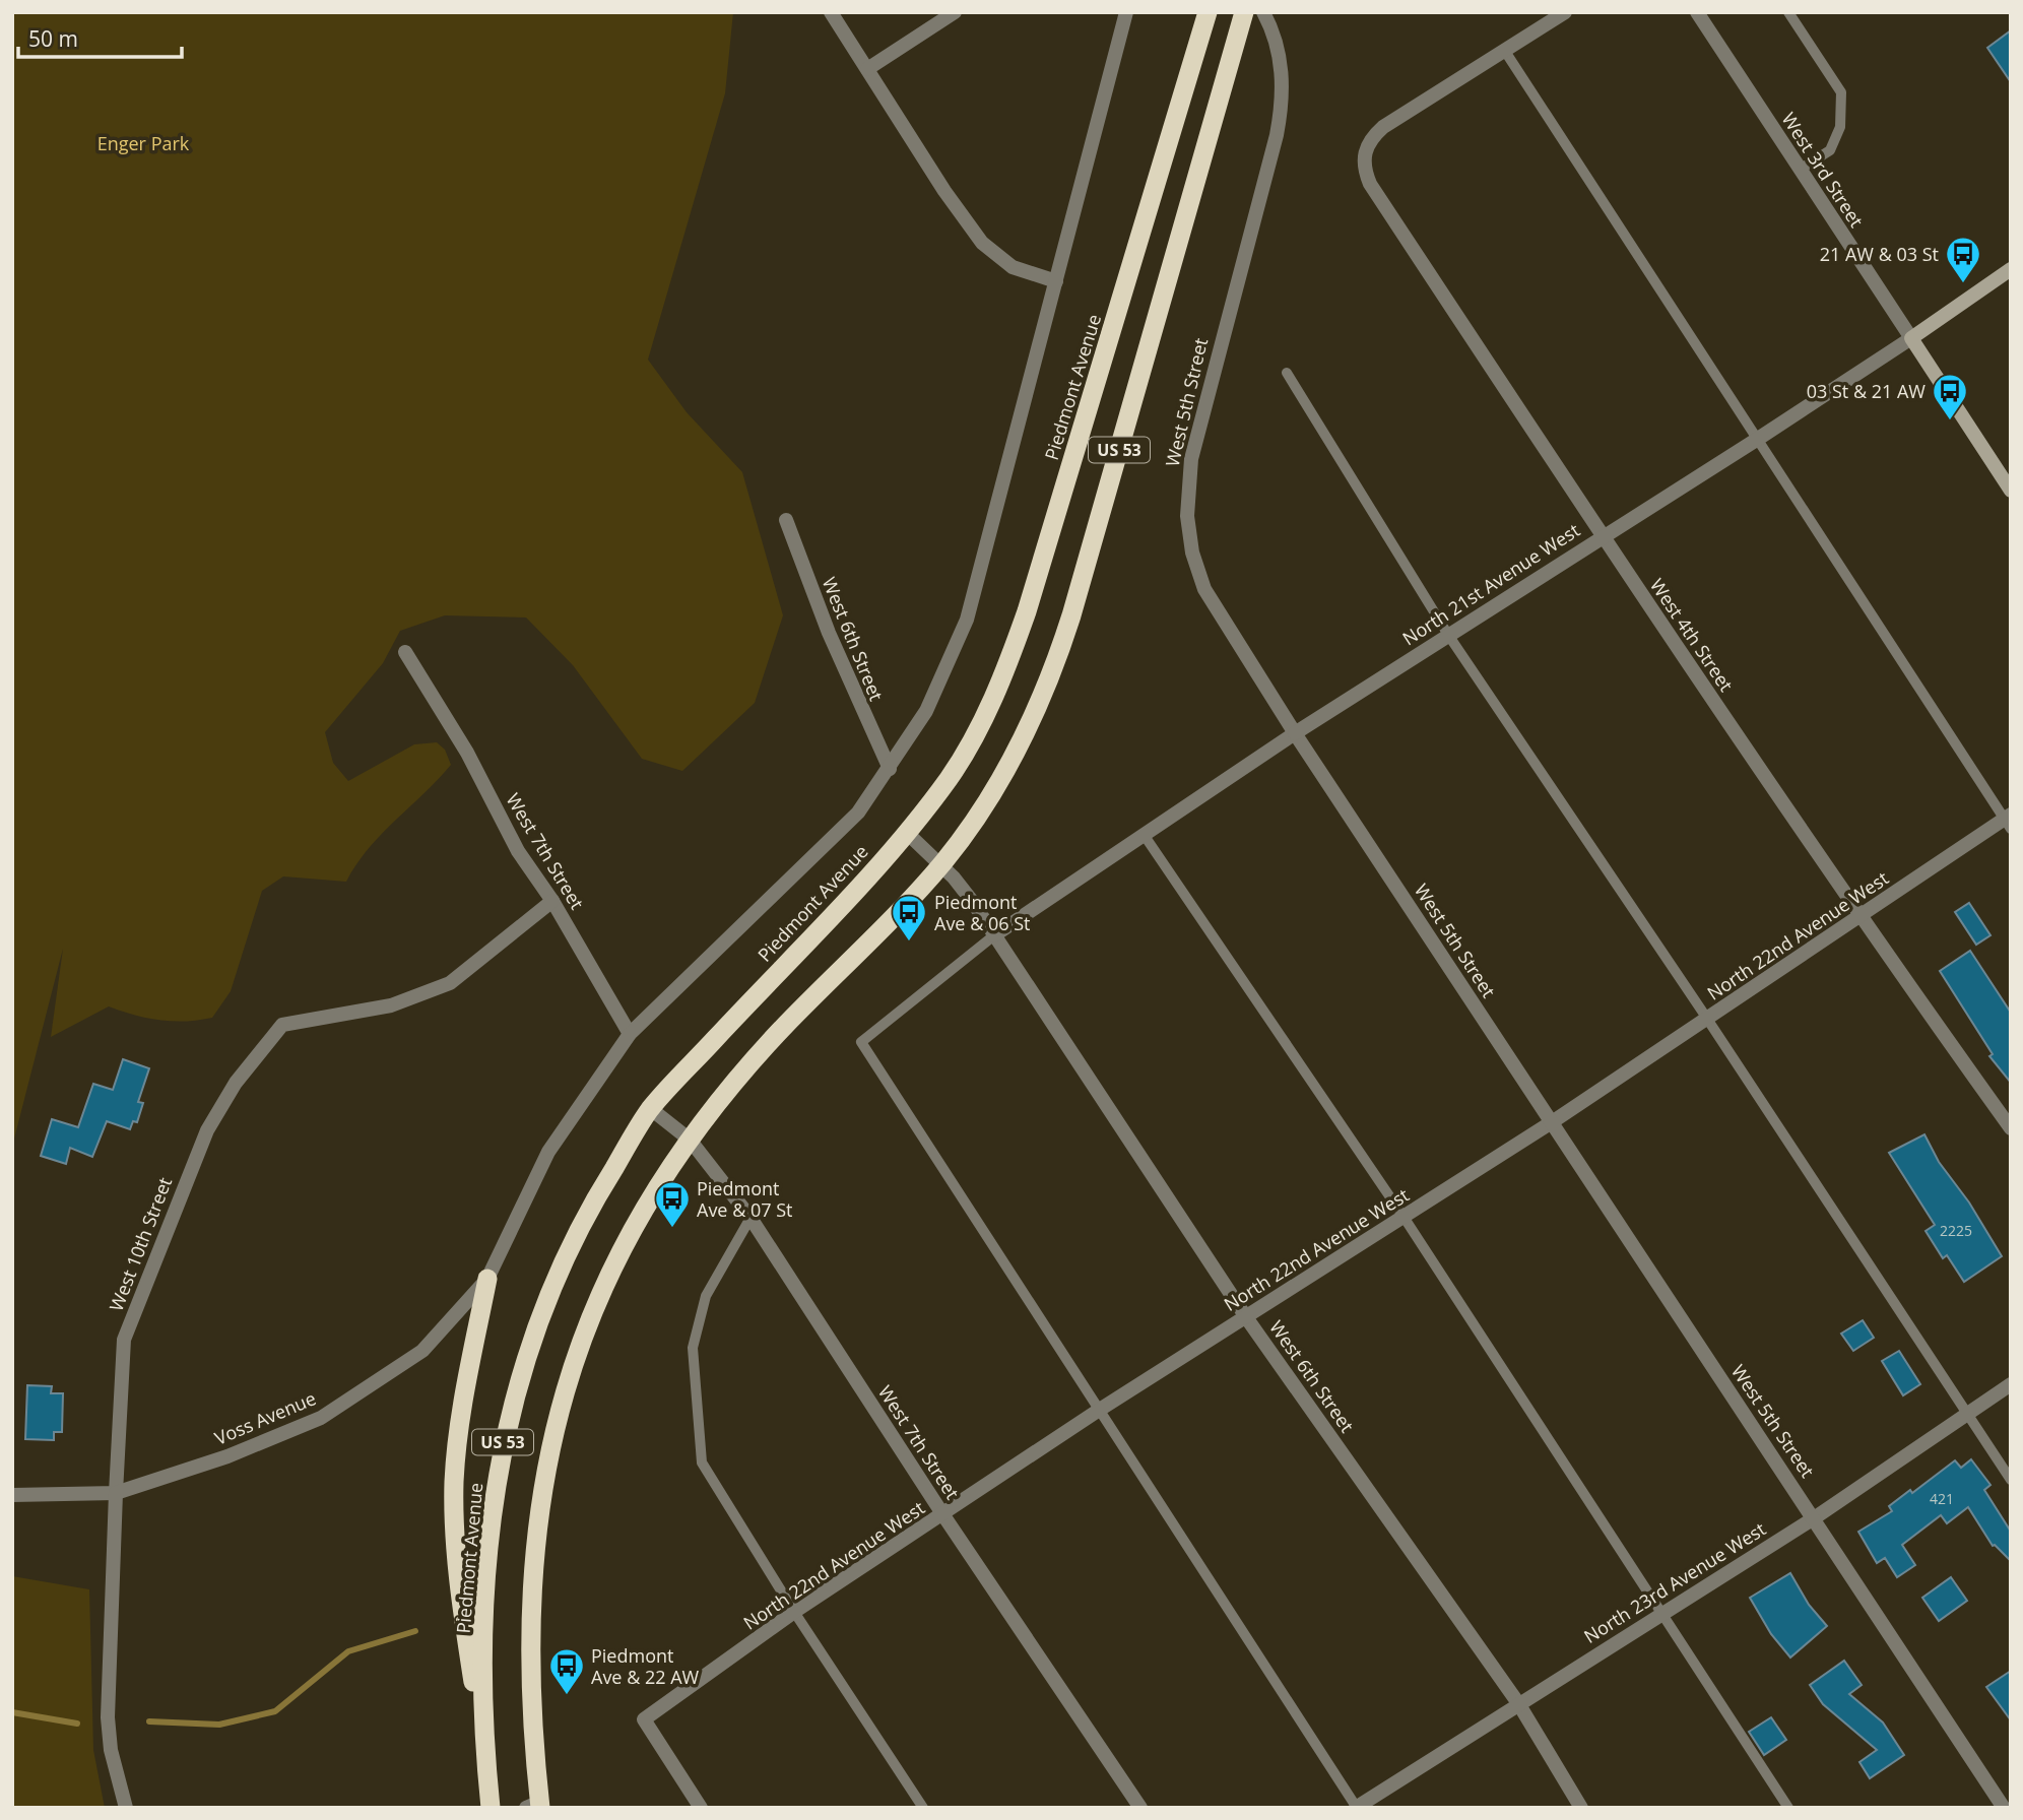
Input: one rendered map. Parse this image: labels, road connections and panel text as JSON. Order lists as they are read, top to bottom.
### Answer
{
  "streets": {
    "highway": ["Piedmont Avenue", "US 53"],
    "main road": ["West 3rd Street", "North 21st Avenue West"],
    "street": [
      "West 5th Street",
      "West 4th Street",
      "West 6th Street",
      "West 7th Street",
      "North 22nd Avenue West",
      "West 10th Street",
      "Voss Avenue",
      "North 23rd Avenue West"
    ]
  },
  "crossings": [
    ["West 3rd Street", "North 21st Avenue West"],
    ["Piedmont Avenue", "West 6th Street"],
    ["Piedmont Avenue", "West 7th Street"],
    ["Piedmont Avenue", "Voss Avenue"],
    ["West 5th Street", "North 21st Avenue West"],
    ["West 5th Street", "North 22nd Avenue West"],
    ["West 5th Street", "North 23rd Avenue West"],
    ["US 53", "West 6th Street"],
    ["US 53", "West 7th Street"],
    ["North 21st Avenue West", "West 4th Street"],
    ["North 21st Avenue West", "West 6th Street"],
    ["West 4th Street", "North 22nd Avenue West"],
    ["West 6th Street", "North 22nd Avenue West"],
    ["West 6th Street", "North 23rd Avenue West"],
    ["West 7th Street", "North 22nd Avenue West"],
    ["West 7th Street", "West 10th Street"],
    ["West 10th Street", "Voss Avenue"]
  ],
  "parks": ["Enger Park"],
  "places": {
    "bus stop": [
      "21 AW & 03 St",
      "03 St & 21 AW",
      "Piedmont Ave & 06 St",
      "Piedmont Ave & 07 St",
      "Piedmont Ave & 22 AW"
    ]
  },
  "house_numbers": ["2225", "421"],
  "scale_bar": "50 m"
}
